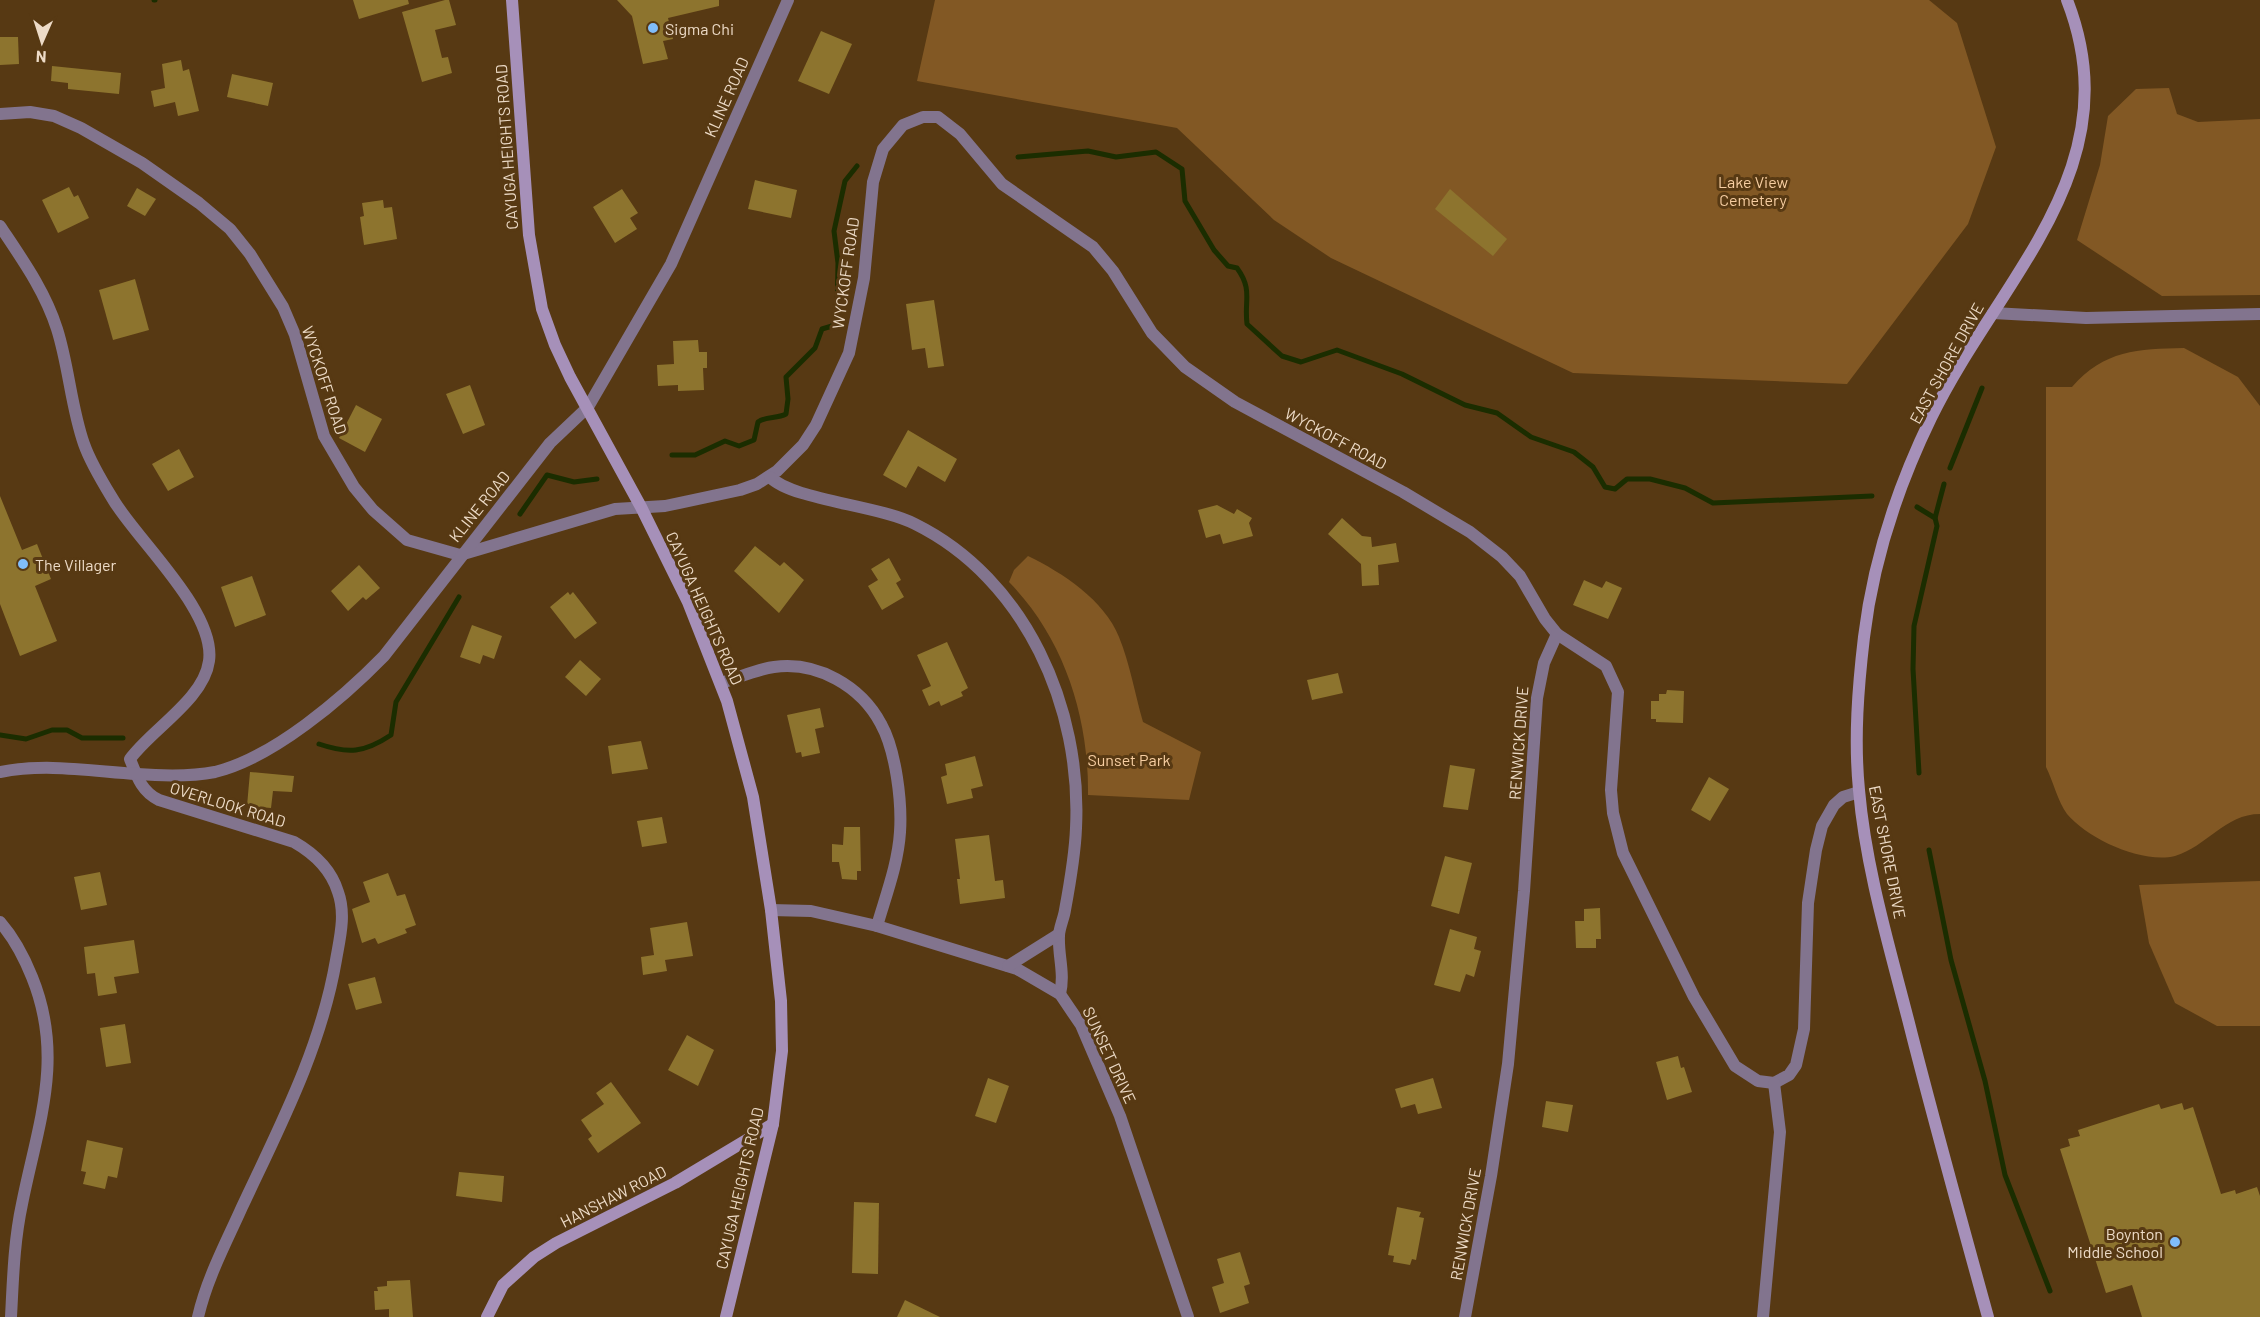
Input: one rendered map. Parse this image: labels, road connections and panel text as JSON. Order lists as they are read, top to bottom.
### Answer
{
  "streets": {
    "street": [
      "KLINE ROAD",
      "CAYUGA HEIGHTS ROAD",
      "WYCKOFF ROAD",
      "EAST SHORE DRIVE",
      "RENWICK DRIVE",
      "OVERLOOK ROAD",
      "SUNSET DRIVE",
      "HANSHAW ROAD"
    ]
  },
  "crossings": [
    ["KLINE ROAD", "CAYUGA HEIGHTS ROAD"],
    ["KLINE ROAD", "WYCKOFF ROAD"],
    ["KLINE ROAD", "OVERLOOK ROAD"],
    ["CAYUGA HEIGHTS ROAD", "WYCKOFF ROAD"],
    ["CAYUGA HEIGHTS ROAD", "SUNSET DRIVE"],
    ["CAYUGA HEIGHTS ROAD", "HANSHAW ROAD"],
    ["WYCKOFF ROAD", "RENWICK DRIVE"]
  ],
  "parks": ["Lake View Cemetery", "Sunset Park"],
  "places": ["Sigma Chi", "The Villager", "Boynton Middle School"],
  "north": "bottom"
}
